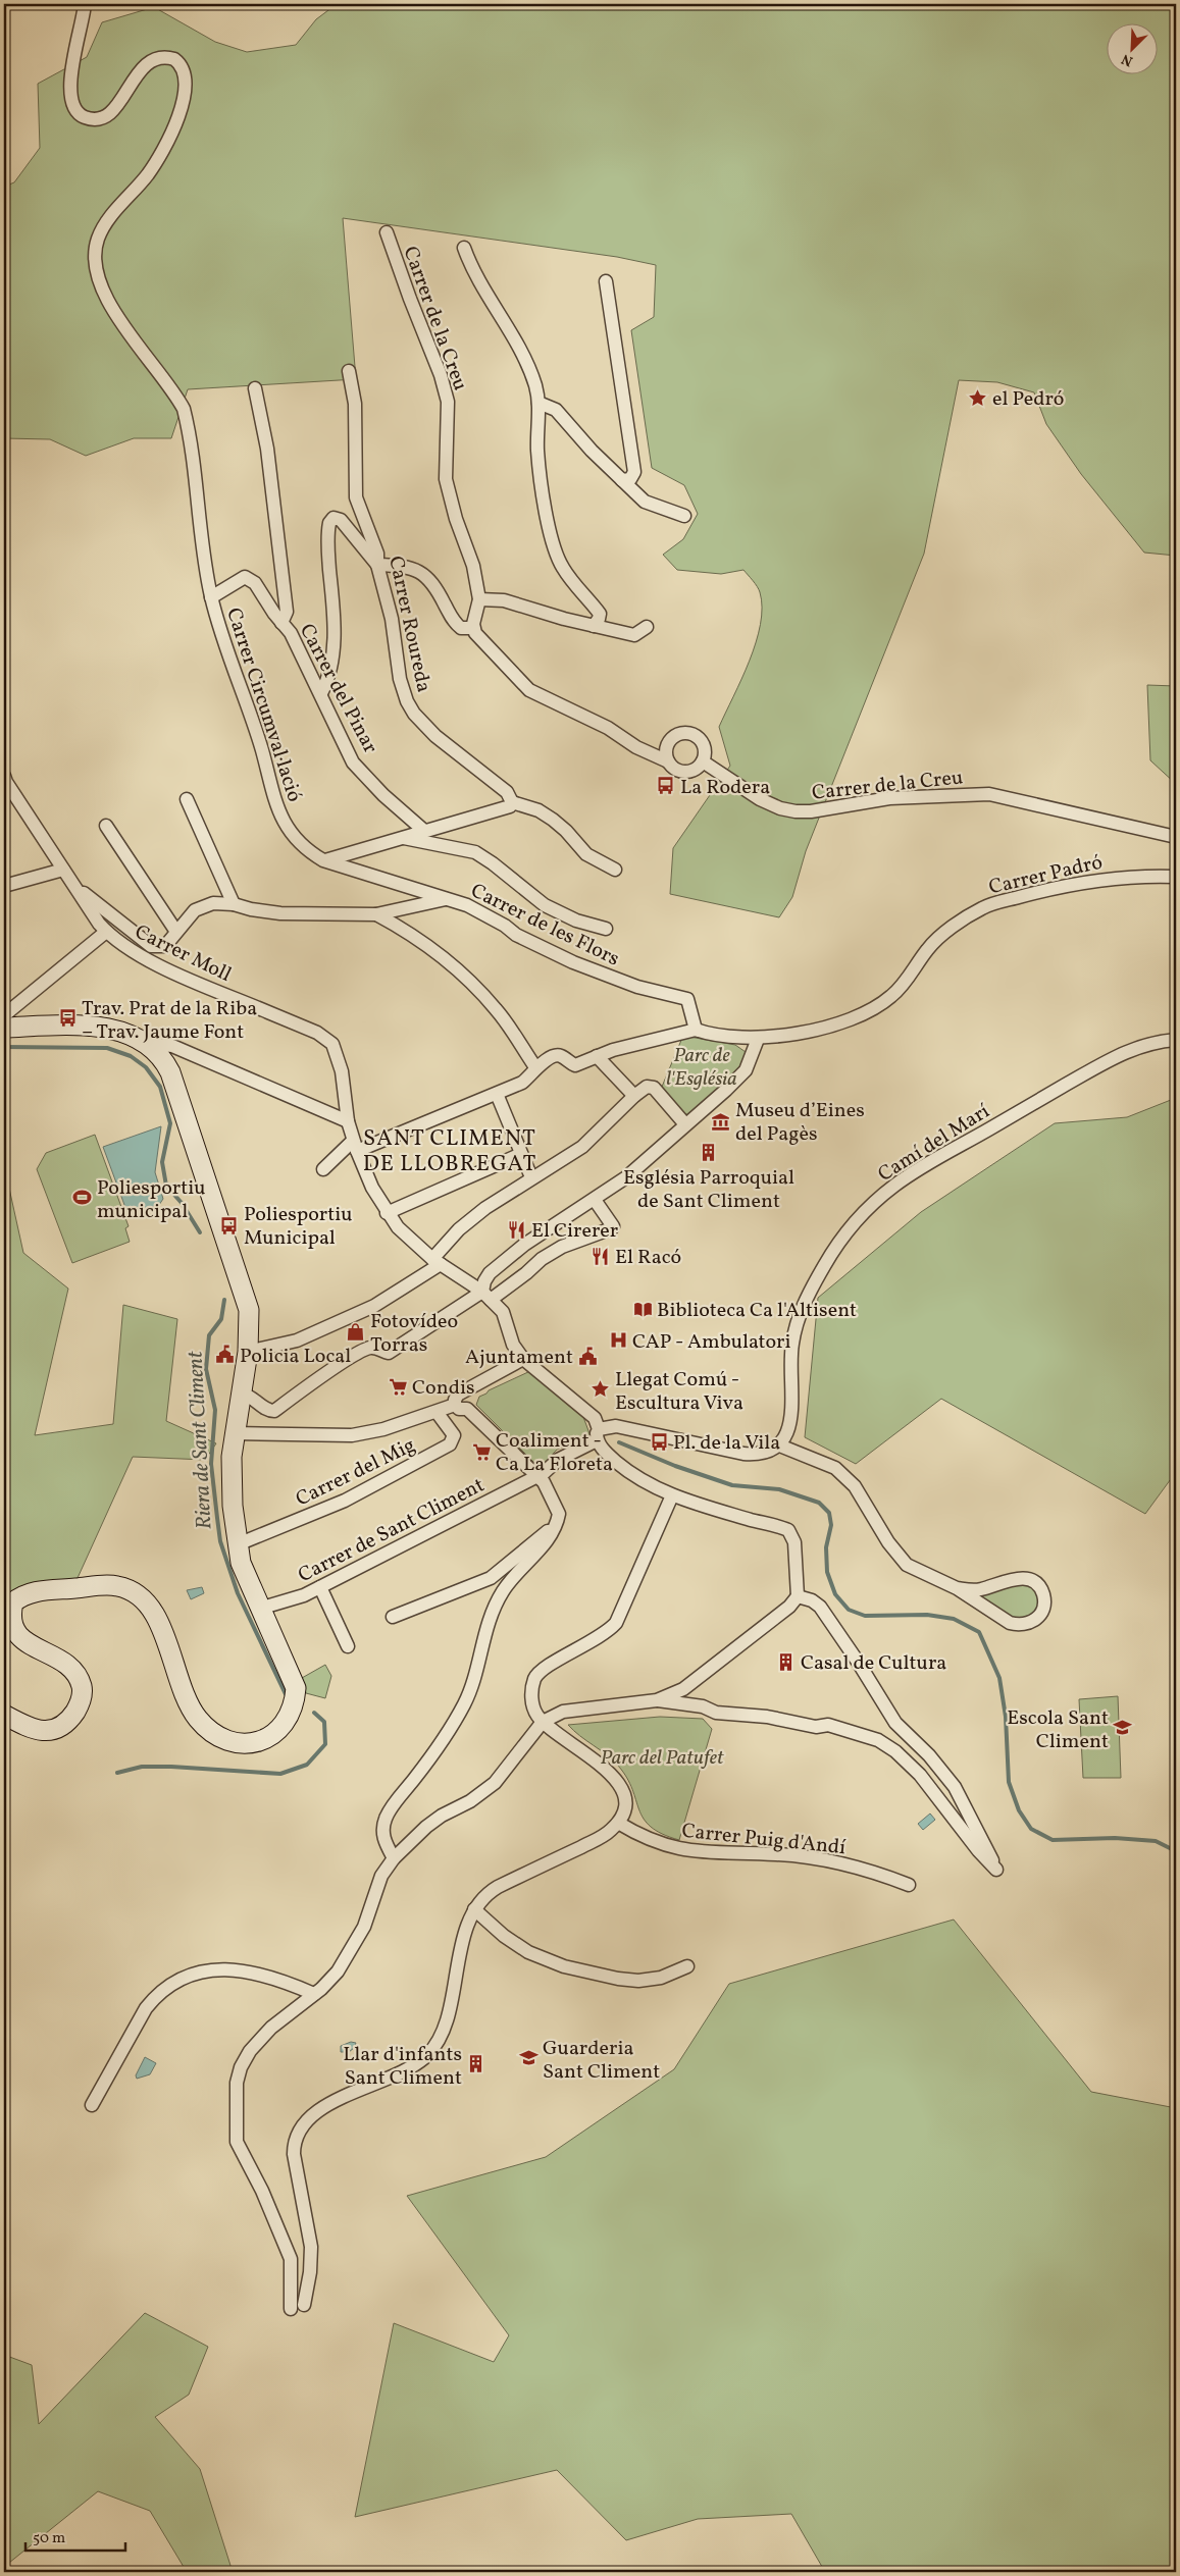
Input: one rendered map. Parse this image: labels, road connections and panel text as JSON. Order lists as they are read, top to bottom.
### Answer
{
  "streets": {
    "street": [
      "Carrer de la Creu",
      "Carrer Roureda",
      "Carrer del Pinar",
      "Carrer Circumval·lació",
      "Carrer Padró",
      "Carrer de les Flors",
      "Carrer Moll",
      "Camí del Marí",
      "Carrer del Mig",
      "Carrer de Sant Climent",
      "Carrer Puig d'Andí"
    ]
  },
  "crossings": [
    ["Carrer Circumval·lació", "Carrer de les Flors"],
    ["Carrer Padró", "Carrer de les Flors"]
  ],
  "districts": ["SANT CLIMENT DE LLOBREGAT"],
  "water": ["Riera de Sant Climent"],
  "parks": ["Parc de l'Església", "Parc del Patufet"],
  "places": {
    "place": ["el Pedró", "Llegat Comú - Escultura Viva"],
    "bus stop": [
      "La Rodera",
      "Trav. Prat de la Riba – Trav. Jaume Font",
      "Poliesportiu Municipal",
      "Pl. de la Vila"
    ],
    "museum": ["Museu d’Eines del Pagès"],
    "building": ["Església Parroquial de Sant Climent", "Casal de Cultura", "Llar d'infants Sant Climent"],
    "sports": ["Poliesportiu municipal"],
    "restaurant": ["El Cirerer", "El Racó"],
    "library": ["Biblioteca Ca l'Altisent"],
    "shop": ["Fotovídeo Torras"],
    "hospital": ["CAP - Ambulatori"],
    "public building": ["Policia Local", "Ajuntament"],
    "supermarket": ["Condis", "Coaliment - Ca La Floreta"],
    "school or university": ["Escola Sant Climent", "Guarderia Sant Climent"]
  },
  "scale_bar": "50 m",
  "north": "bottom left"
}
